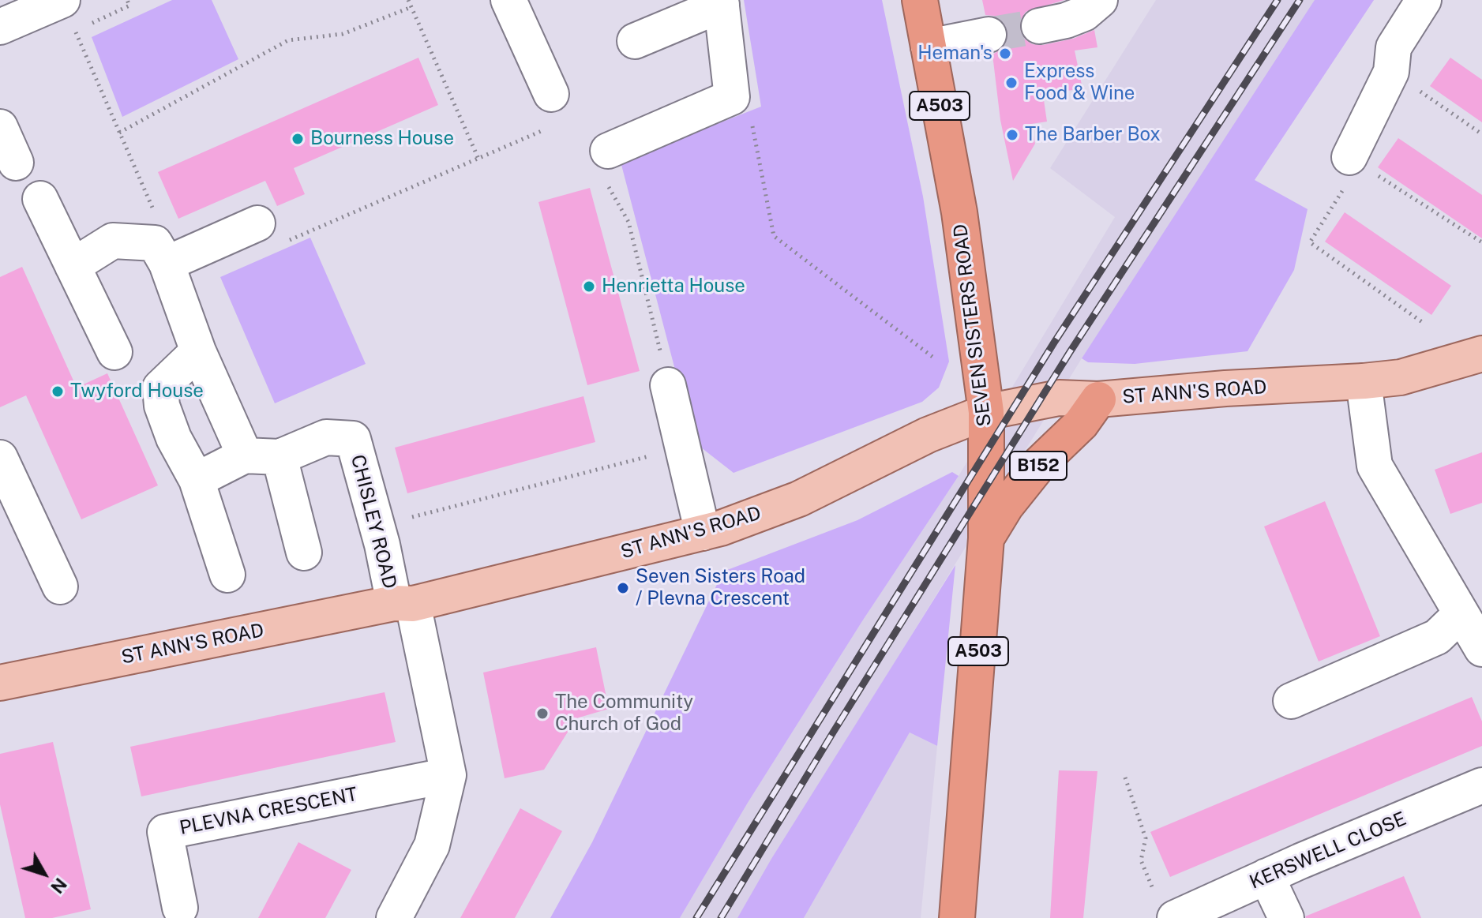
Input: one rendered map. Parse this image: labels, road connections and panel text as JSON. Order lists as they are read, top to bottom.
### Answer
{
  "streets": {
    "highway": ["A503", "SEVEN SISTERS ROAD", "B152"],
    "main road": ["ST ANN'S ROAD"],
    "street": ["CHISLEY ROAD", "PLEVNA CRESCENT", "KERSWELL CLOSE"]
  },
  "crossings": [
    ["SEVEN SISTERS ROAD", "ST ANN'S ROAD"],
    ["SEVEN SISTERS ROAD", "B152"],
    ["ST ANN'S ROAD", "B152"],
    ["ST ANN'S ROAD", "CHISLEY ROAD"]
  ],
  "places": [
    "Heman's",
    "Express Food & Wine",
    "The Barber Box",
    "Bourness House",
    "Henrietta House",
    "Twyford House",
    "Seven Sisters Road / Plevna Crescent",
    "The Community Church of God"
  ],
  "north": "bottom right"
}
